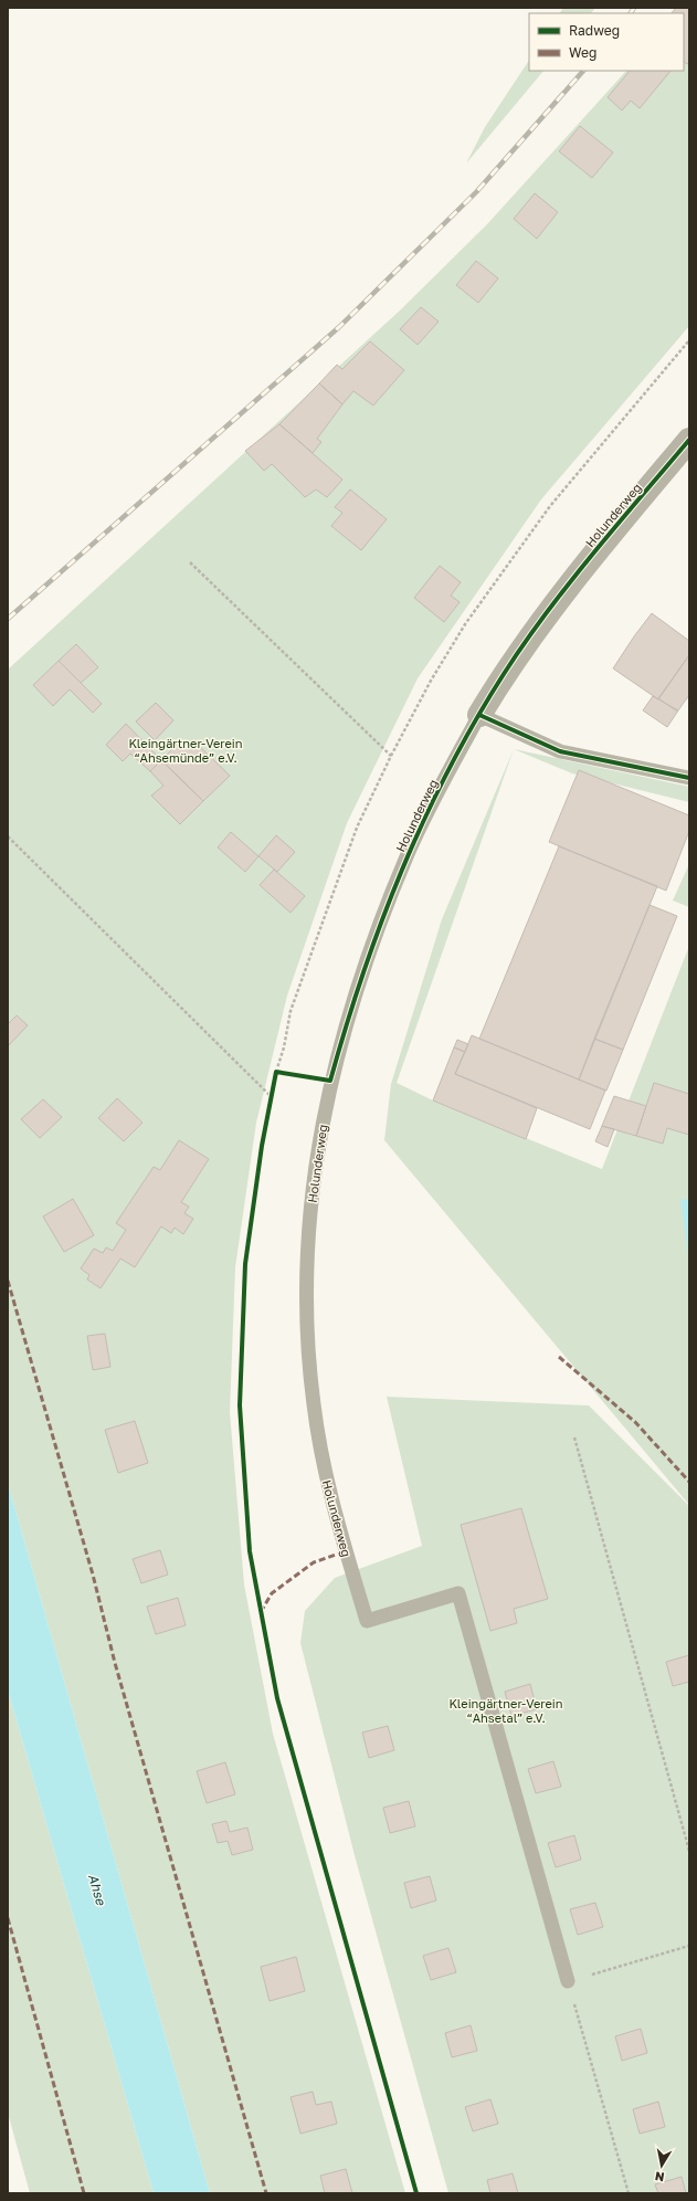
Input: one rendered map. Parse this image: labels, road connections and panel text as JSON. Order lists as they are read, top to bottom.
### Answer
{
  "streets": {
    "street": ["Holunderweg"]
  },
  "water": ["Ahse"],
  "parks": ["Kleingärtner-Verein “Ahsemünde” e.V.", "Kleingärtner-Verein “Ahsetal” e.V."],
  "legend": ["Radweg", "Weg"],
  "north": "bottom"
}
